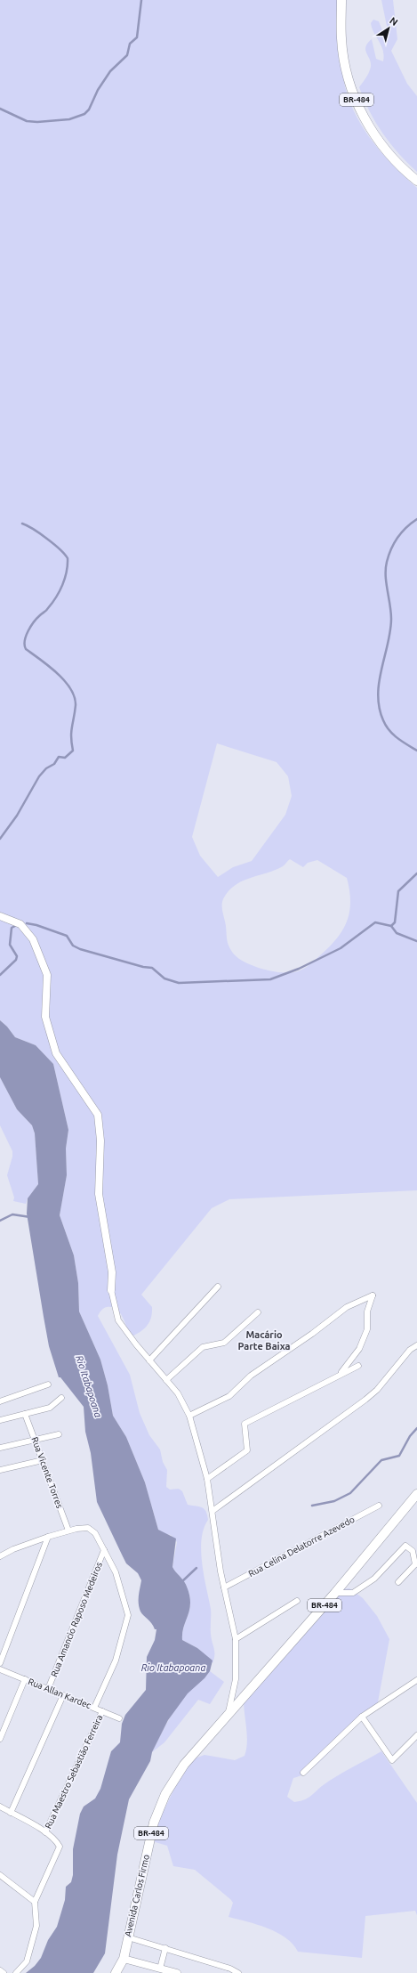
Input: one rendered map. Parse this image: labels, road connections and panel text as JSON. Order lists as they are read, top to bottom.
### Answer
{
  "streets": {
    "main road": ["BR-484", "Avenida Carlos Firmo"],
    "street": [
      "Rua Vicente Torres",
      "Rua Celina Delatorre Azevedo",
      "Rua Amancio Raposo Medeiros",
      "Rua Allan Kardec",
      "Rua Maestro Sebastião Ferreira"
    ]
  },
  "crossings": [
    ["BR-484", "Avenida Carlos Firmo"],
    ["Rua Amancio Raposo Medeiros", "Rua Allan Kardec"],
    ["Rua Allan Kardec", "Rua Maestro Sebastião Ferreira"]
  ],
  "districts": ["Macário Parte Baixa"],
  "water": ["Rio Itabapoana"],
  "north": "top right"
}
